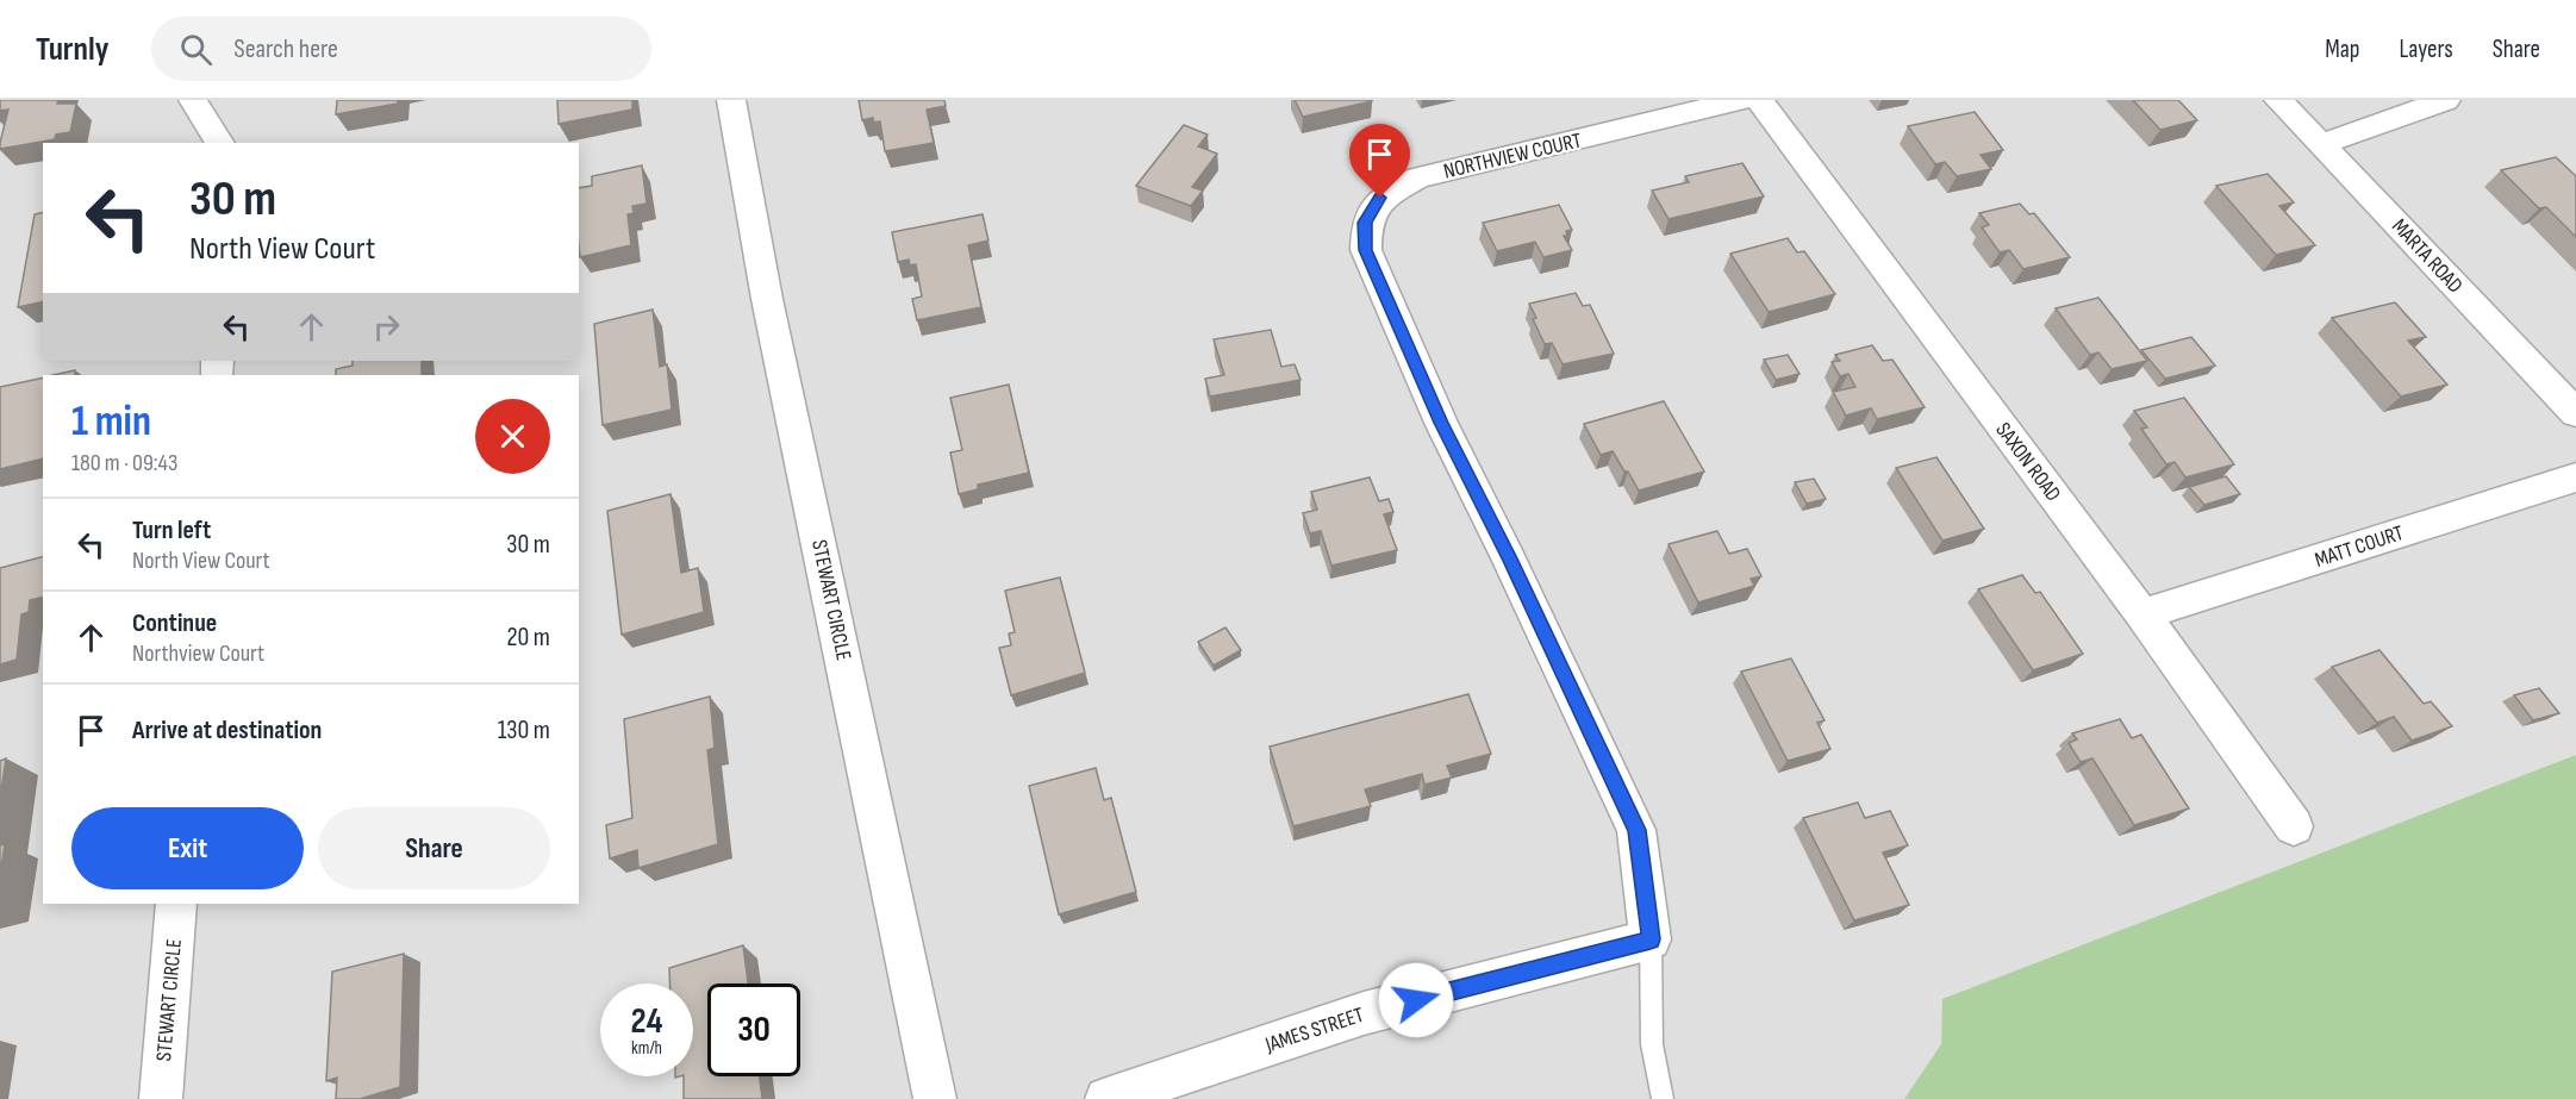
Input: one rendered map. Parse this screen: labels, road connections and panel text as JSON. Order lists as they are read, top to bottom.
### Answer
{
  "streets": {
    "street": [
      "NORTHVIEW COURT",
      "MARTA ROAD",
      "SAXON ROAD",
      "MATT COURT",
      "STEWART CIRCLE",
      "JAMES STREET"
    ]
  },
  "crossings": [
    ["NORTHVIEW COURT", "JAMES STREET"],
    ["SAXON ROAD", "MATT COURT"]
  ],
  "page": {
    "header": "Turnly",
    "search": "Search here",
    "nav": ["Map", "Layers", "Share"],
    "turn": ["30 m", "North View Court"],
    "heading": ["1 min", "180 m · 09:43"],
    "list": [
      {
        "name": "Turn left",
        "note": "North View Court",
        "value": "30 m"
      },
      {
        "name": "Continue",
        "note": "Northview Court",
        "value": "20 m"
      },
      {
        "name": "Arrive at destination",
        "value": "130 m"
      }
    ],
    "buttons": ["Exit", "Share"],
    "speed": "24 km/h",
    "limit": "30"
  }
}
